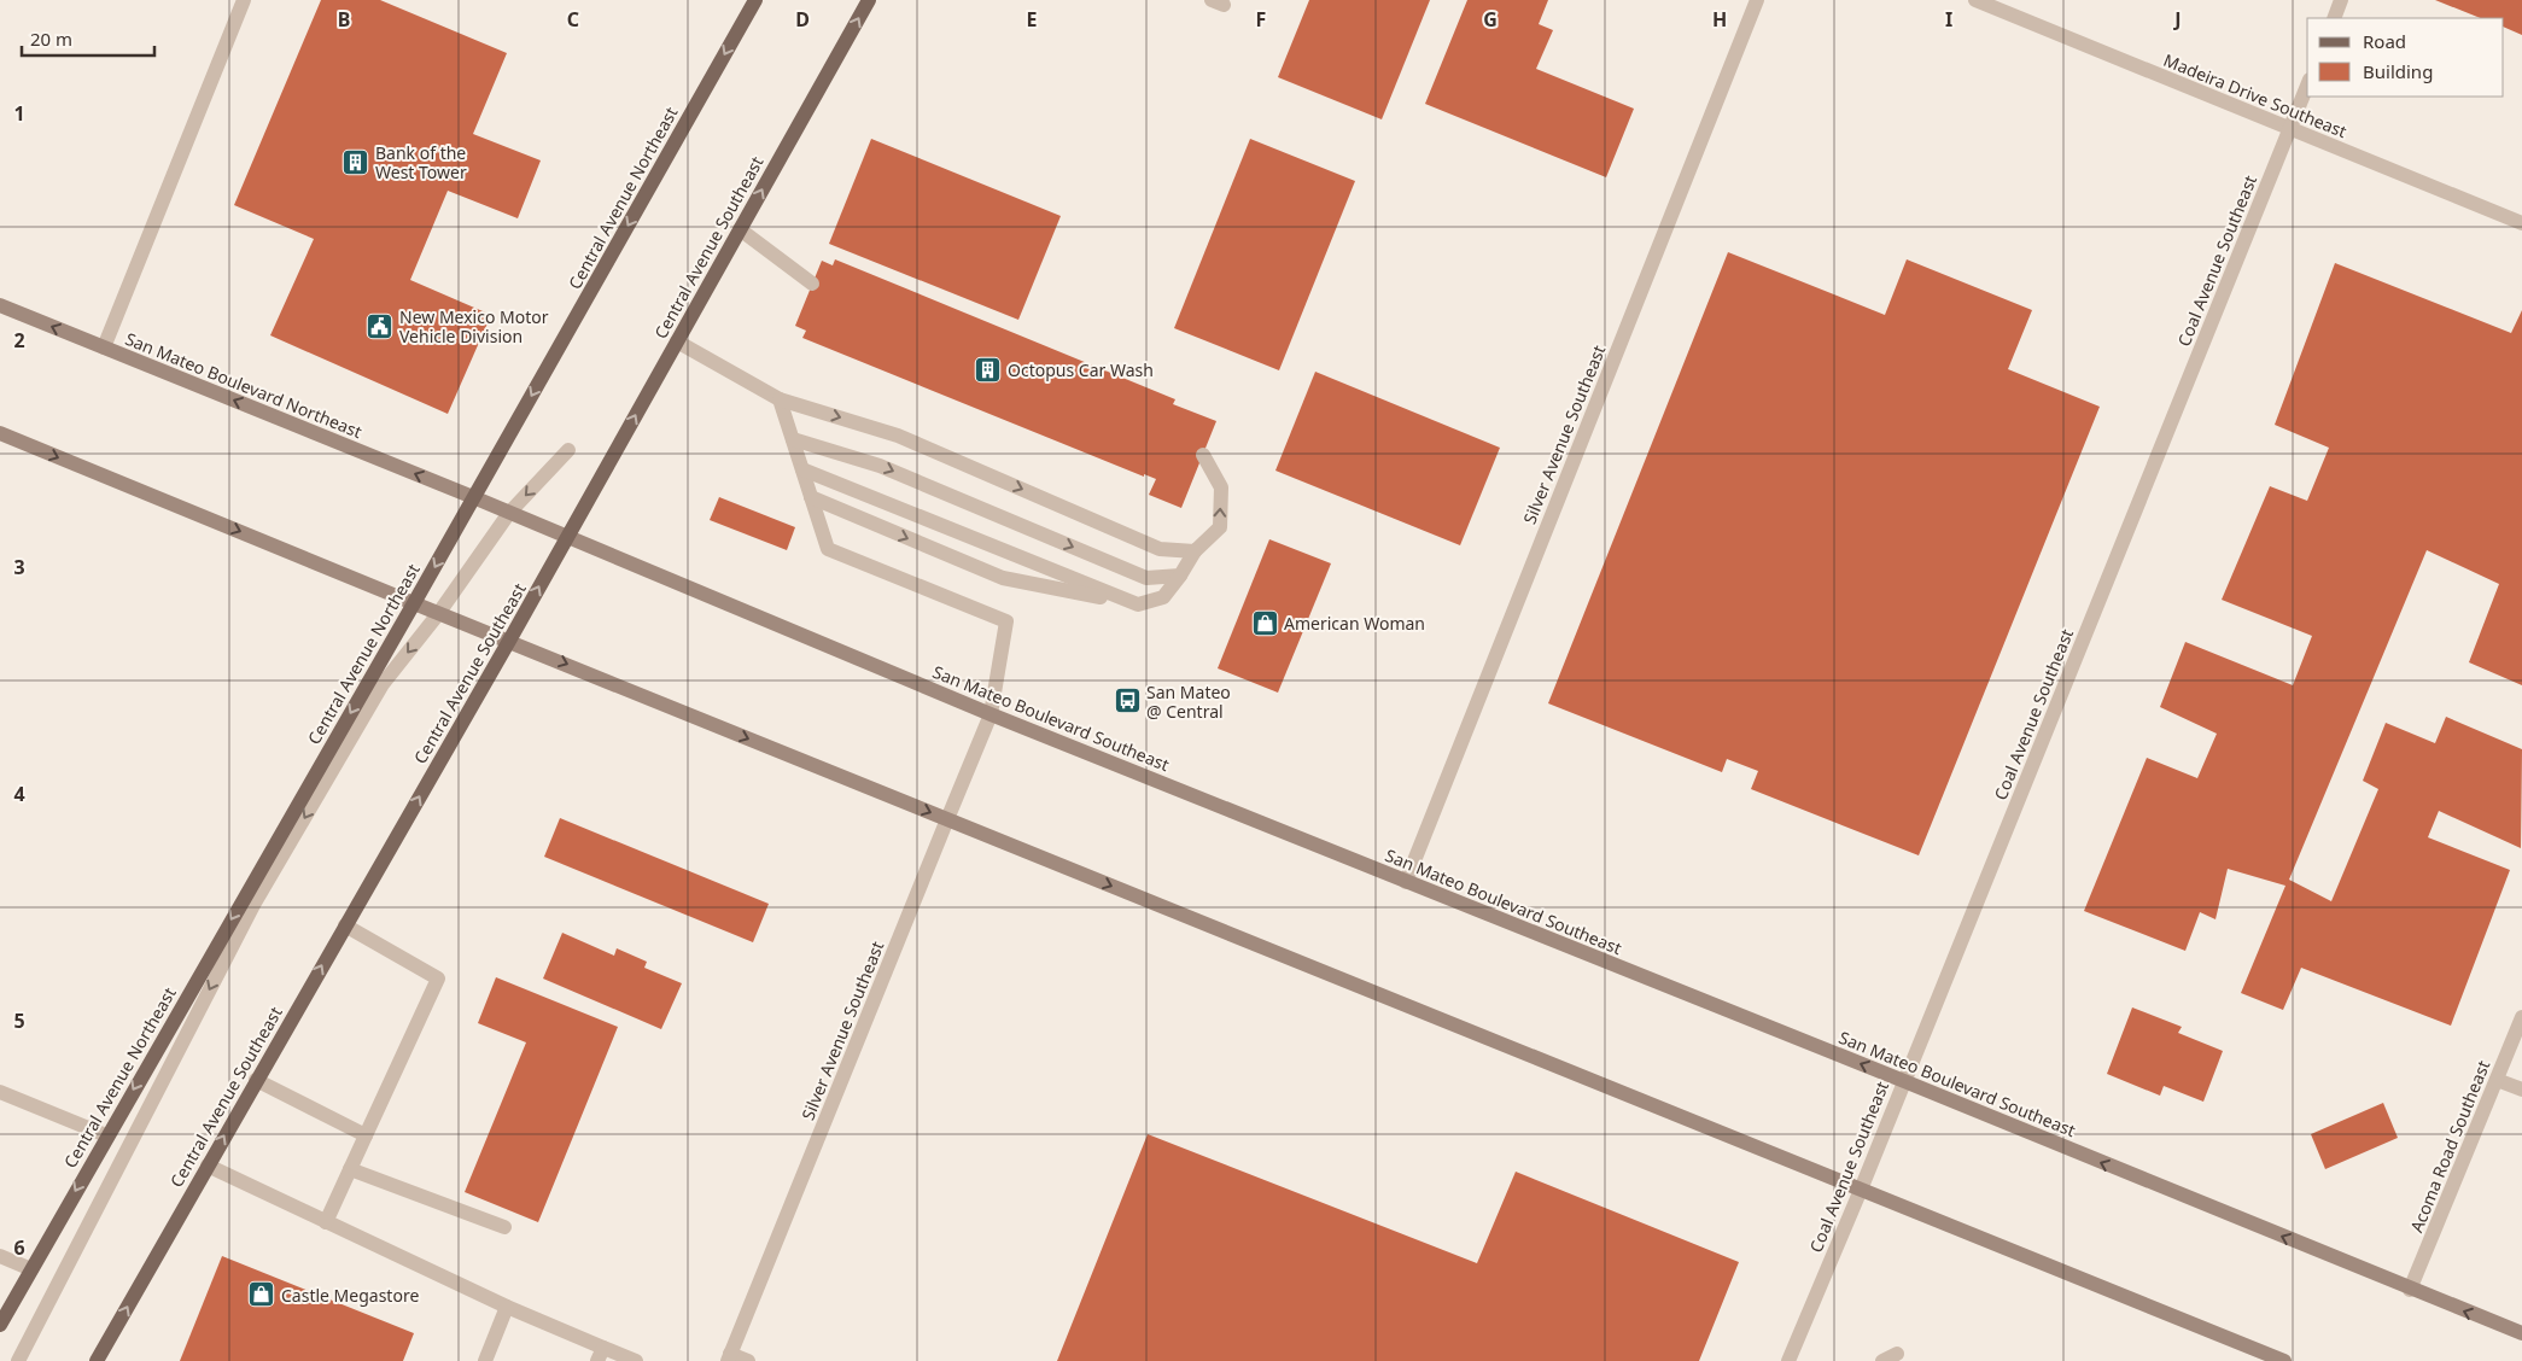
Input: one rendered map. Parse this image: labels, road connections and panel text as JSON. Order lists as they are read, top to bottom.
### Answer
{
  "streets": {
    "main road": [
      "Central Avenue Northeast",
      "Central Avenue Southeast",
      "San Mateo Boulevard Northeast",
      "San Mateo Boulevard Southeast"
    ],
    "street": [
      "Madeira Drive Southeast",
      "Coal Avenue Southeast",
      "Silver Avenue Southeast",
      "Acoma Road Southeast"
    ]
  },
  "crossings": [
    ["Madeira Drive Southeast", "Coal Avenue Southeast"],
    ["Central Avenue Northeast", "San Mateo Boulevard Northeast"],
    ["Central Avenue Northeast", "San Mateo Boulevard Southeast"],
    ["Central Avenue Southeast", "San Mateo Boulevard Southeast"],
    ["Coal Avenue Southeast", "San Mateo Boulevard Southeast"],
    ["San Mateo Boulevard Northeast", "San Mateo Boulevard Southeast"],
    ["Silver Avenue Southeast", "San Mateo Boulevard Southeast"],
    ["San Mateo Boulevard Southeast", "Acoma Road Southeast"]
  ],
  "one_way": ["Central Avenue Northeast", "Central Avenue Southeast"],
  "places": {
    "building": ["Bank of the West Tower", "Octopus Car Wash"],
    "public building": ["New Mexico Motor Vehicle Division"],
    "shop": ["American Woman", "Castle Megastore"],
    "bus stop": ["San Mateo @ Central"]
  },
  "legend": ["Road", "Building"],
  "scale_bar": "20 m",
  "grid": {
    "columns": [
      "B",
      "C",
      "D",
      "E",
      "F",
      "G",
      "H",
      "I",
      "J"
    ],
    "rows": [
      "1",
      "2",
      "3",
      "4",
      "5",
      "6"
    ]
  }
}
